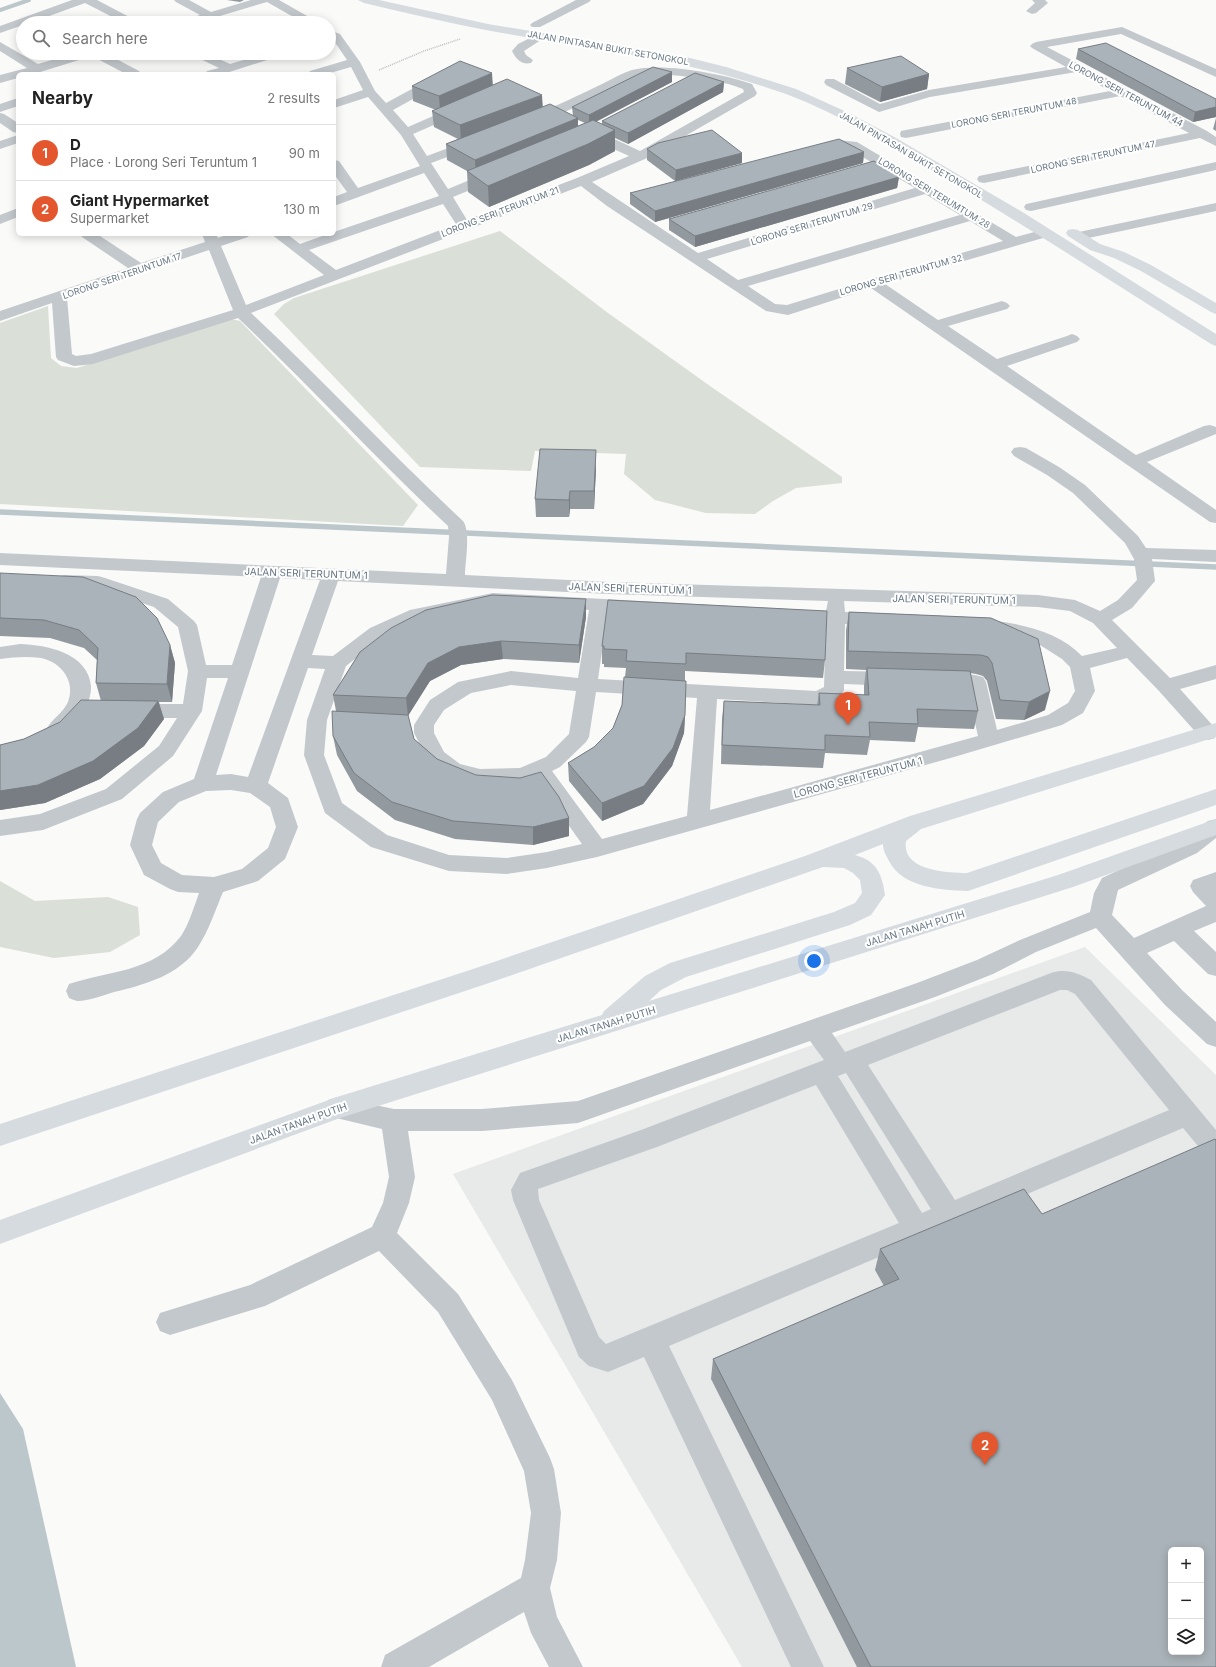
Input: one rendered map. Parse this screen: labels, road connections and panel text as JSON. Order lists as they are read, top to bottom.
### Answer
{
  "streets": {
    "main road": ["JALAN PINTASAN BUKIT SETONGKOL", "JALAN TANAH PUTIH"],
    "street": [
      "LORONG SERI TERUNTUM 44",
      "LORONG SERI TERUNTUM 48",
      "LORONG SERI TERUNTUM 47",
      "LORONG SERI TERUMTUM 28",
      "LORONG SERI TERUNTUM 21",
      "LORONG SERI TERUNTUM 29",
      "LORONG SERI TERUNTUM 32",
      "LORONG SERI TERUNTUM 17",
      "JALAN SERI TERUNTUM 1",
      "LORONG SERI TERUNTUM 1"
    ]
  },
  "crossings": [
    ["JALAN PINTASAN BUKIT SETONGKOL", "LORONG SERI TERUNTUM 48"],
    ["JALAN PINTASAN BUKIT SETONGKOL", "LORONG SERI TERUNTUM 47"],
    ["LORONG SERI TERUNTUM 44", "LORONG SERI TERUNTUM 48"],
    ["LORONG SERI TERUNTUM 44", "LORONG SERI TERUNTUM 47"],
    ["LORONG SERI TERUMTUM 28", "LORONG SERI TERUNTUM 29"],
    ["LORONG SERI TERUMTUM 28", "LORONG SERI TERUNTUM 32"],
    ["LORONG SERI TERUNTUM 21", "LORONG SERI TERUNTUM 17"]
  ],
  "page": {
    "search": "Search here",
    "heading": ["Nearby", "2 results"],
    "list": [
      {
        "mark": "1",
        "name": "D",
        "note": "Place · Lorong Seri Teruntum 1",
        "value": "90 m"
      },
      {
        "mark": "2",
        "name": "Giant Hypermarket",
        "note": "Supermarket",
        "value": "130 m"
      }
    ],
    "pins": ["1", "2"],
    "map_buttons": ["+", "−"]
  }
}
